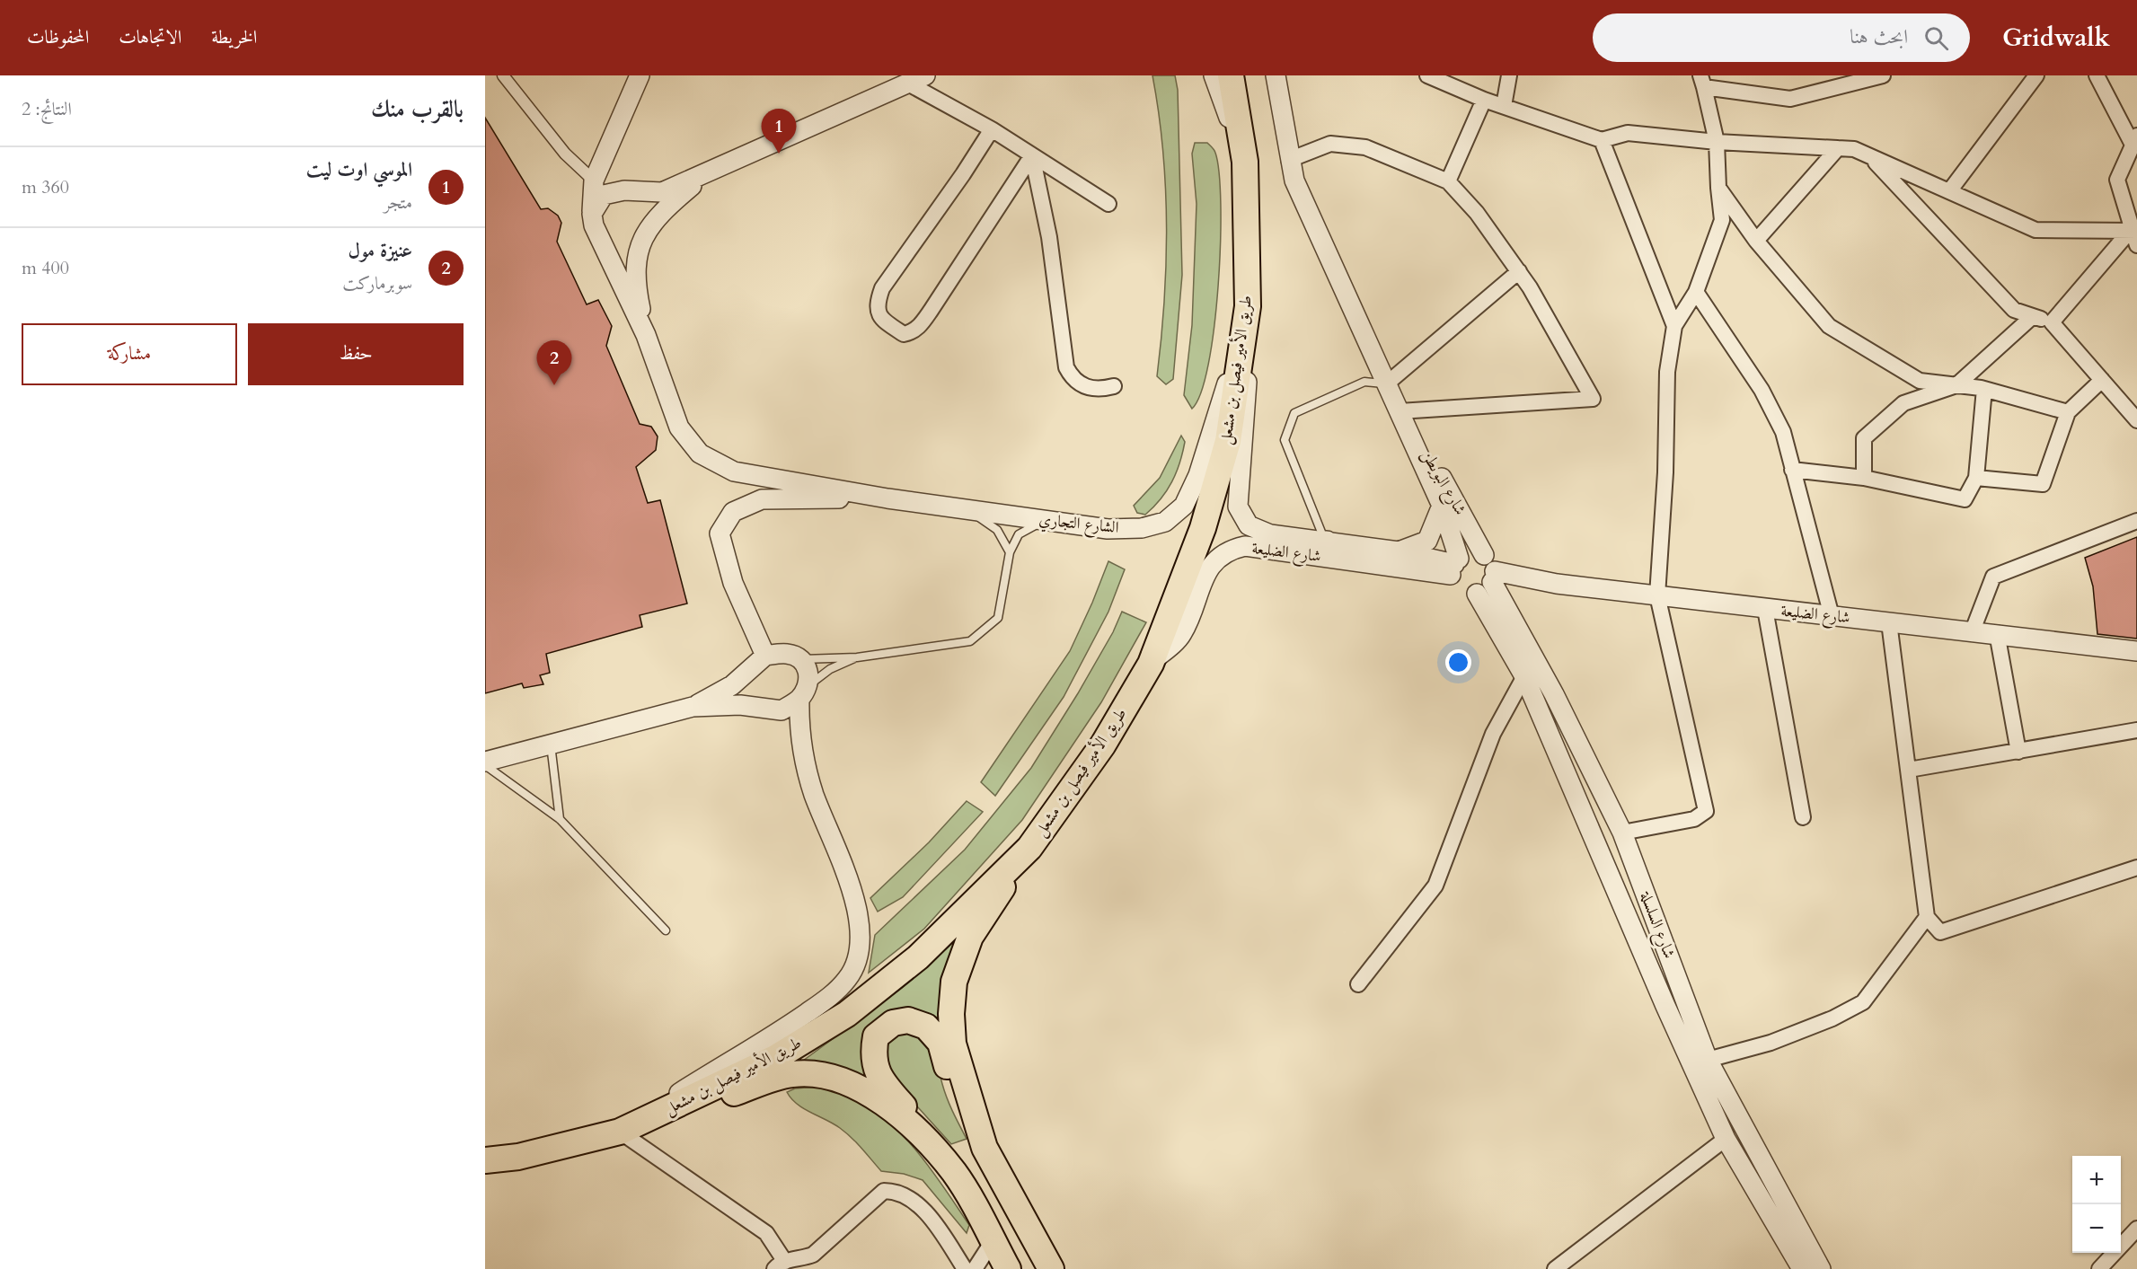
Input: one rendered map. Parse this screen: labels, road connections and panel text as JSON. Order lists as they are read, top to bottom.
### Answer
{
  "streets": {
    "highway": ["طريق الأمير فيصل بن مشعل"],
    "street": [
      "شارع البويطن",
      "الشارع التجاري",
      "شارع الضليعة",
      "شارع السلسلة"
    ]
  },
  "crossings": [
    ["طريق الأمير فيصل بن مشعل", "الشارع التجاري"],
    ["طريق الأمير فيصل بن مشعل", "شارع الضليعة"],
    ["شارع البويطن", "شارع الضليعة"],
    ["شارع البويطن", "شارع السلسلة"],
    ["شارع الضليعة", "شارع السلسلة"]
  ],
  "page": {
    "header": "Gridwalk",
    "search": "ابحث هنا",
    "nav": ["الخريطة", "الاتجاهات", "المحفوظات"],
    "heading": ["بالقرب منك", "النتائج: 2"],
    "pins": ["1", "2"],
    "list": [
      {
        "mark": "1",
        "name": "الموسي اوت ليت",
        "note": "متجر",
        "value": "360 m"
      },
      {
        "mark": "2",
        "name": "عنيزة مول",
        "note": "سوبرماركت",
        "value": "400 m"
      }
    ],
    "buttons": ["حفظ", "مشاركة"],
    "map_buttons": ["+", "−"]
  }
}
